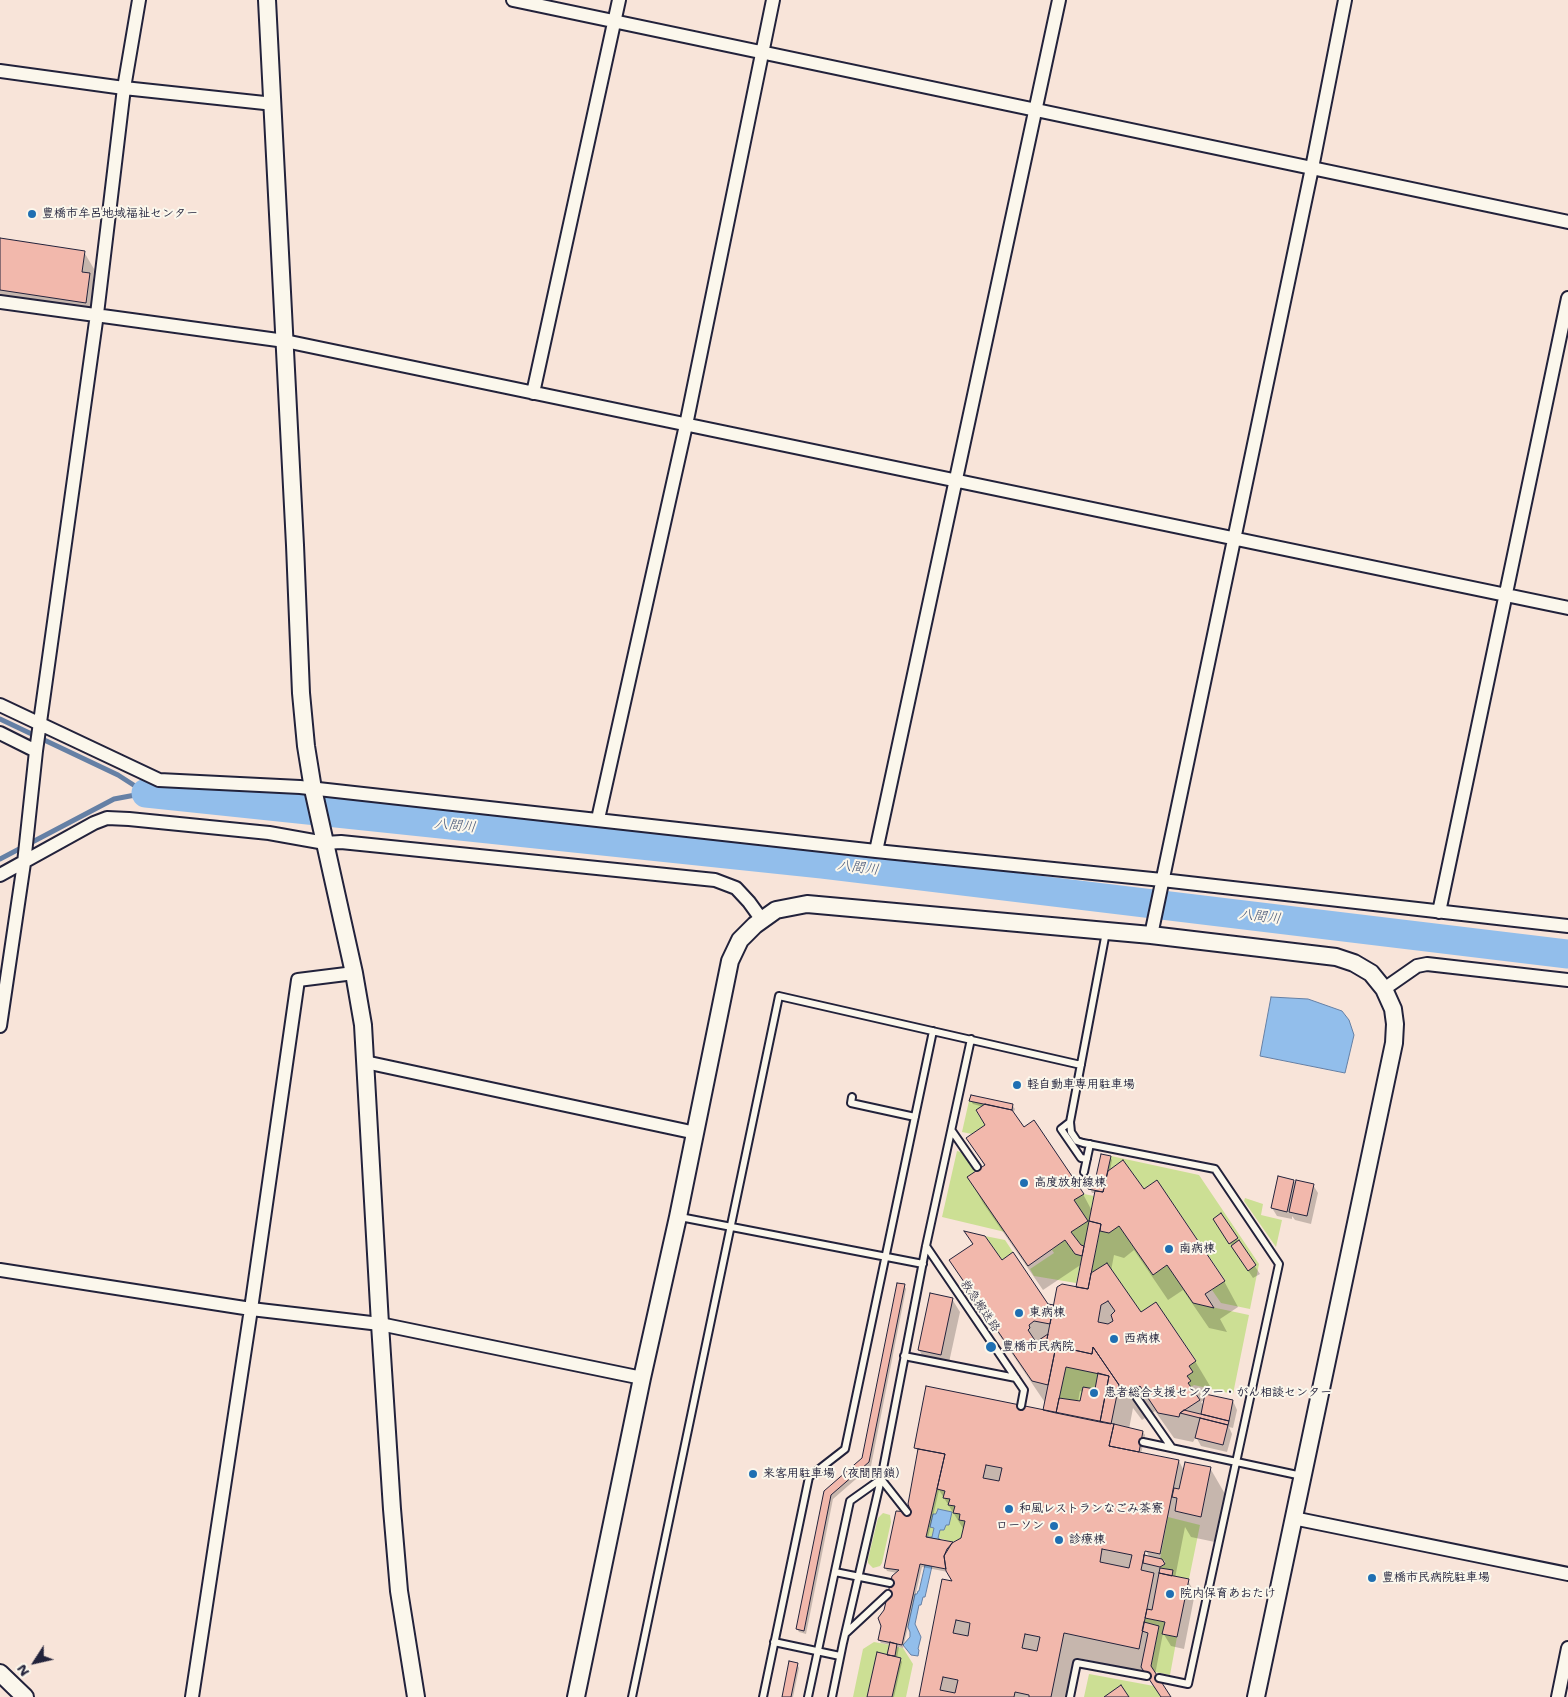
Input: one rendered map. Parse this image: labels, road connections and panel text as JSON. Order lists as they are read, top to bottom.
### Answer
{
  "streets": {
    "lane": ["救急搬送路"]
  },
  "water": ["八間川"],
  "places": [
    "豊橋市牟呂地域福祉センター",
    "軽自動車専用駐車場",
    "高度放射線棟",
    "南病棟",
    "東病棟",
    "西病棟",
    "豊橋市民病院",
    "患者総合支援センター・がん相談センター",
    "来客用駐車場（夜間閉鎖）",
    "和風レストランなごみ茶寮",
    "ローソン",
    "診療棟",
    "豊橋市民病院駐車場",
    "院内保育あおたけ"
  ],
  "north": "bottom left"
}
